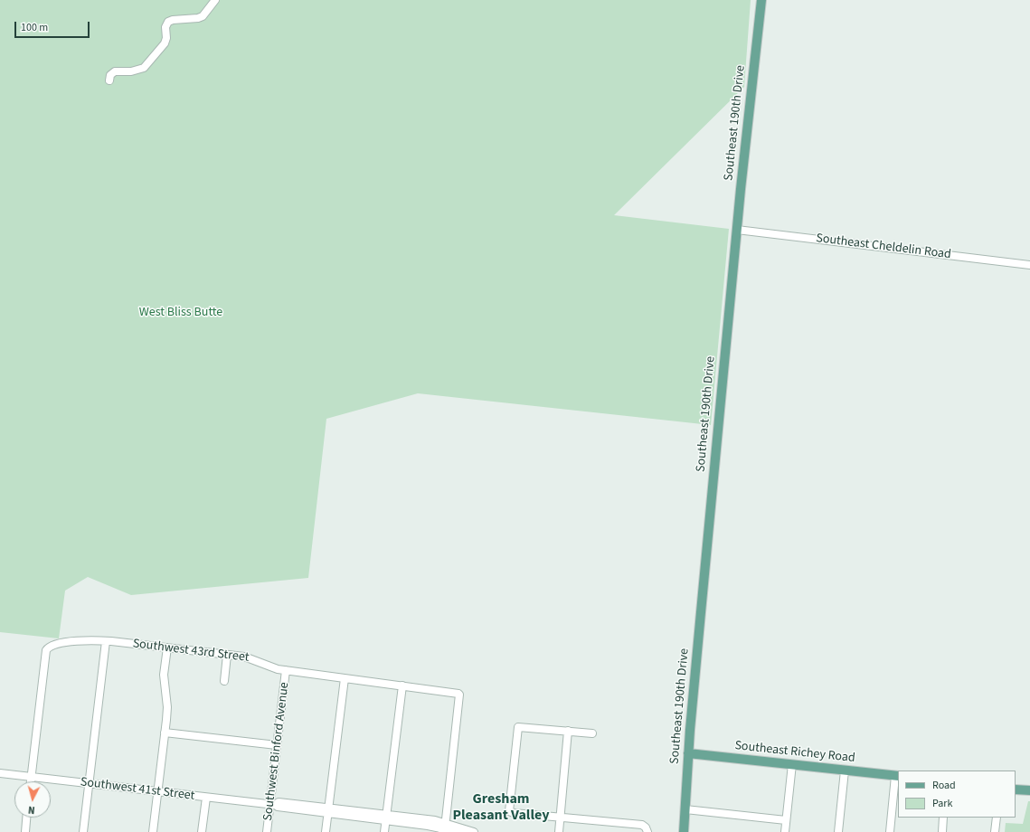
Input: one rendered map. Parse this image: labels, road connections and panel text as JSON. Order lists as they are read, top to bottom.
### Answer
{
  "streets": {
    "main road": ["Southeast 190th Drive", "Southeast Richey Road"],
    "street": [
      "Southeast Cheldelin Road",
      "Southwest 43rd Street",
      "Southwest Binford Avenue",
      "Southwest 41st Street"
    ]
  },
  "crossings": [
    ["Southeast 190th Drive", "Southeast Cheldelin Road"],
    ["Southeast 190th Drive", "Southeast Richey Road"],
    ["Southwest 43rd Street", "Southwest Binford Avenue"],
    ["Southwest 43rd Street", "Southwest 41st Street"],
    ["Southwest Binford Avenue", "Southwest 41st Street"]
  ],
  "districts": ["Gresham Pleasant Valley"],
  "parks": ["West Bliss Butte"],
  "legend": ["Road", "Park"],
  "scale_bar": "100 m",
  "north": "bottom"
}
